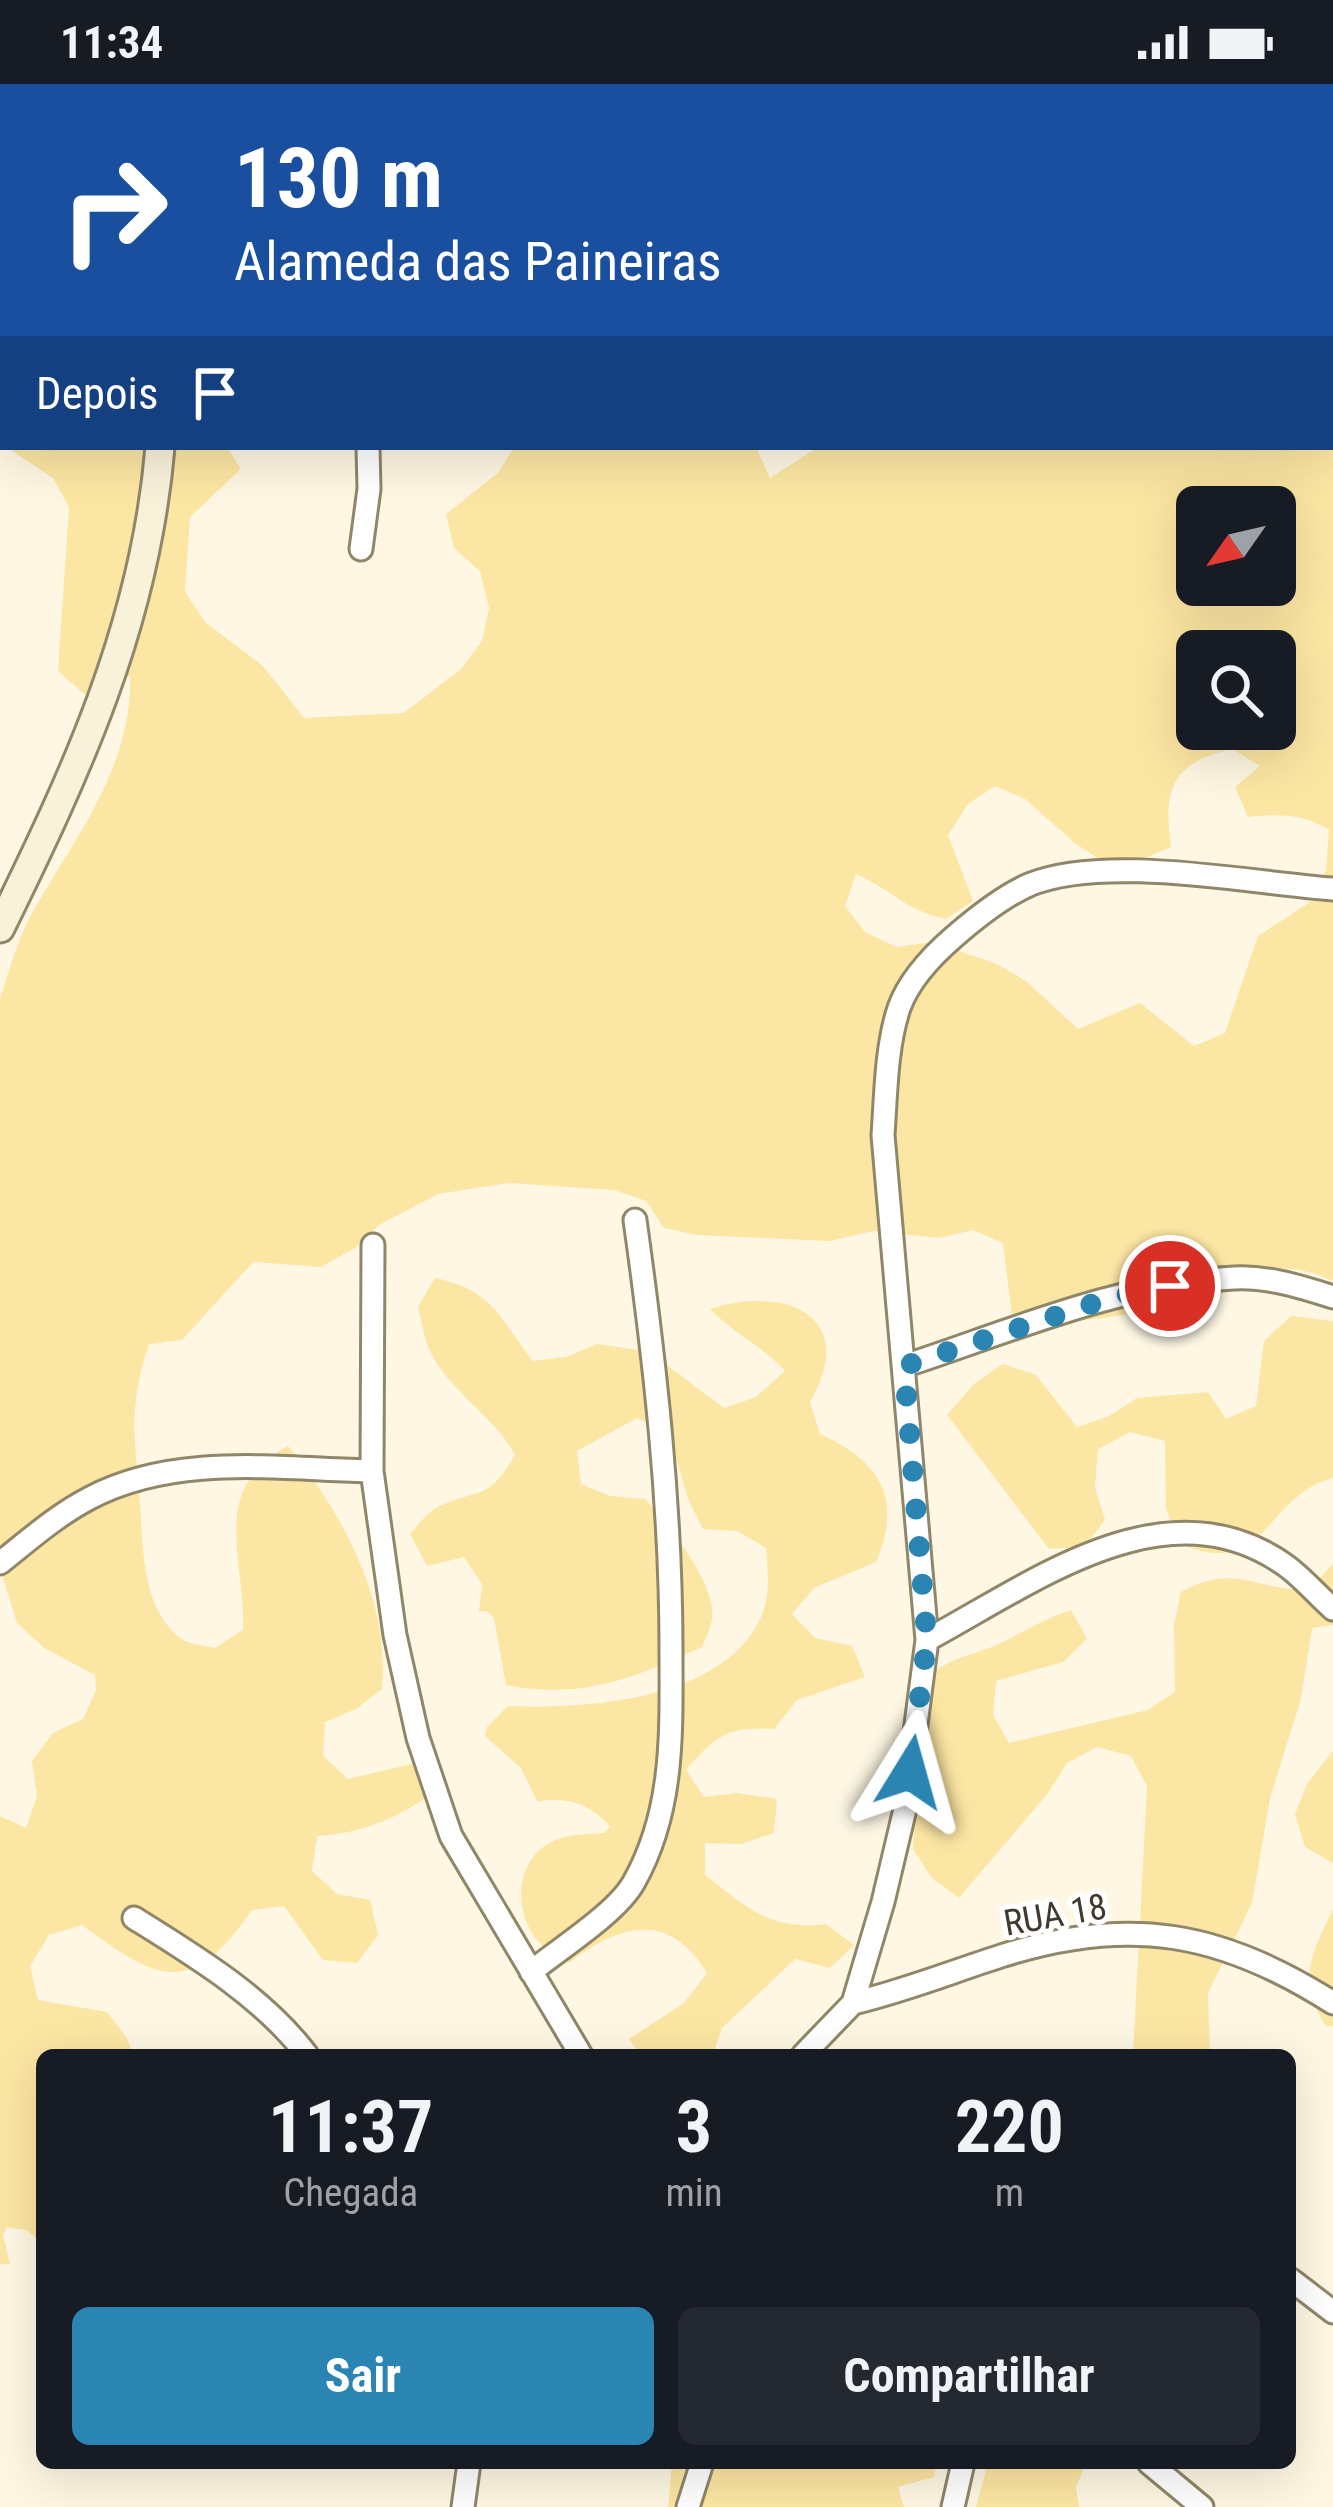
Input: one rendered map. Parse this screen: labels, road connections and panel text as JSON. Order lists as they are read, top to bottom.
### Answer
{
  "streets": {
    "street": ["RUA 18"]
  },
  "north": "bottom left",
  "page": {
    "status": "11:34",
    "turn": ["130 m", "Alameda das Paineiras"],
    "then": "Depois",
    "eta": [
      "11:37",
      "Chegada",
      "3",
      "min",
      "220",
      "m"
    ],
    "buttons": ["Sair", "Compartilhar"]
  }
}
